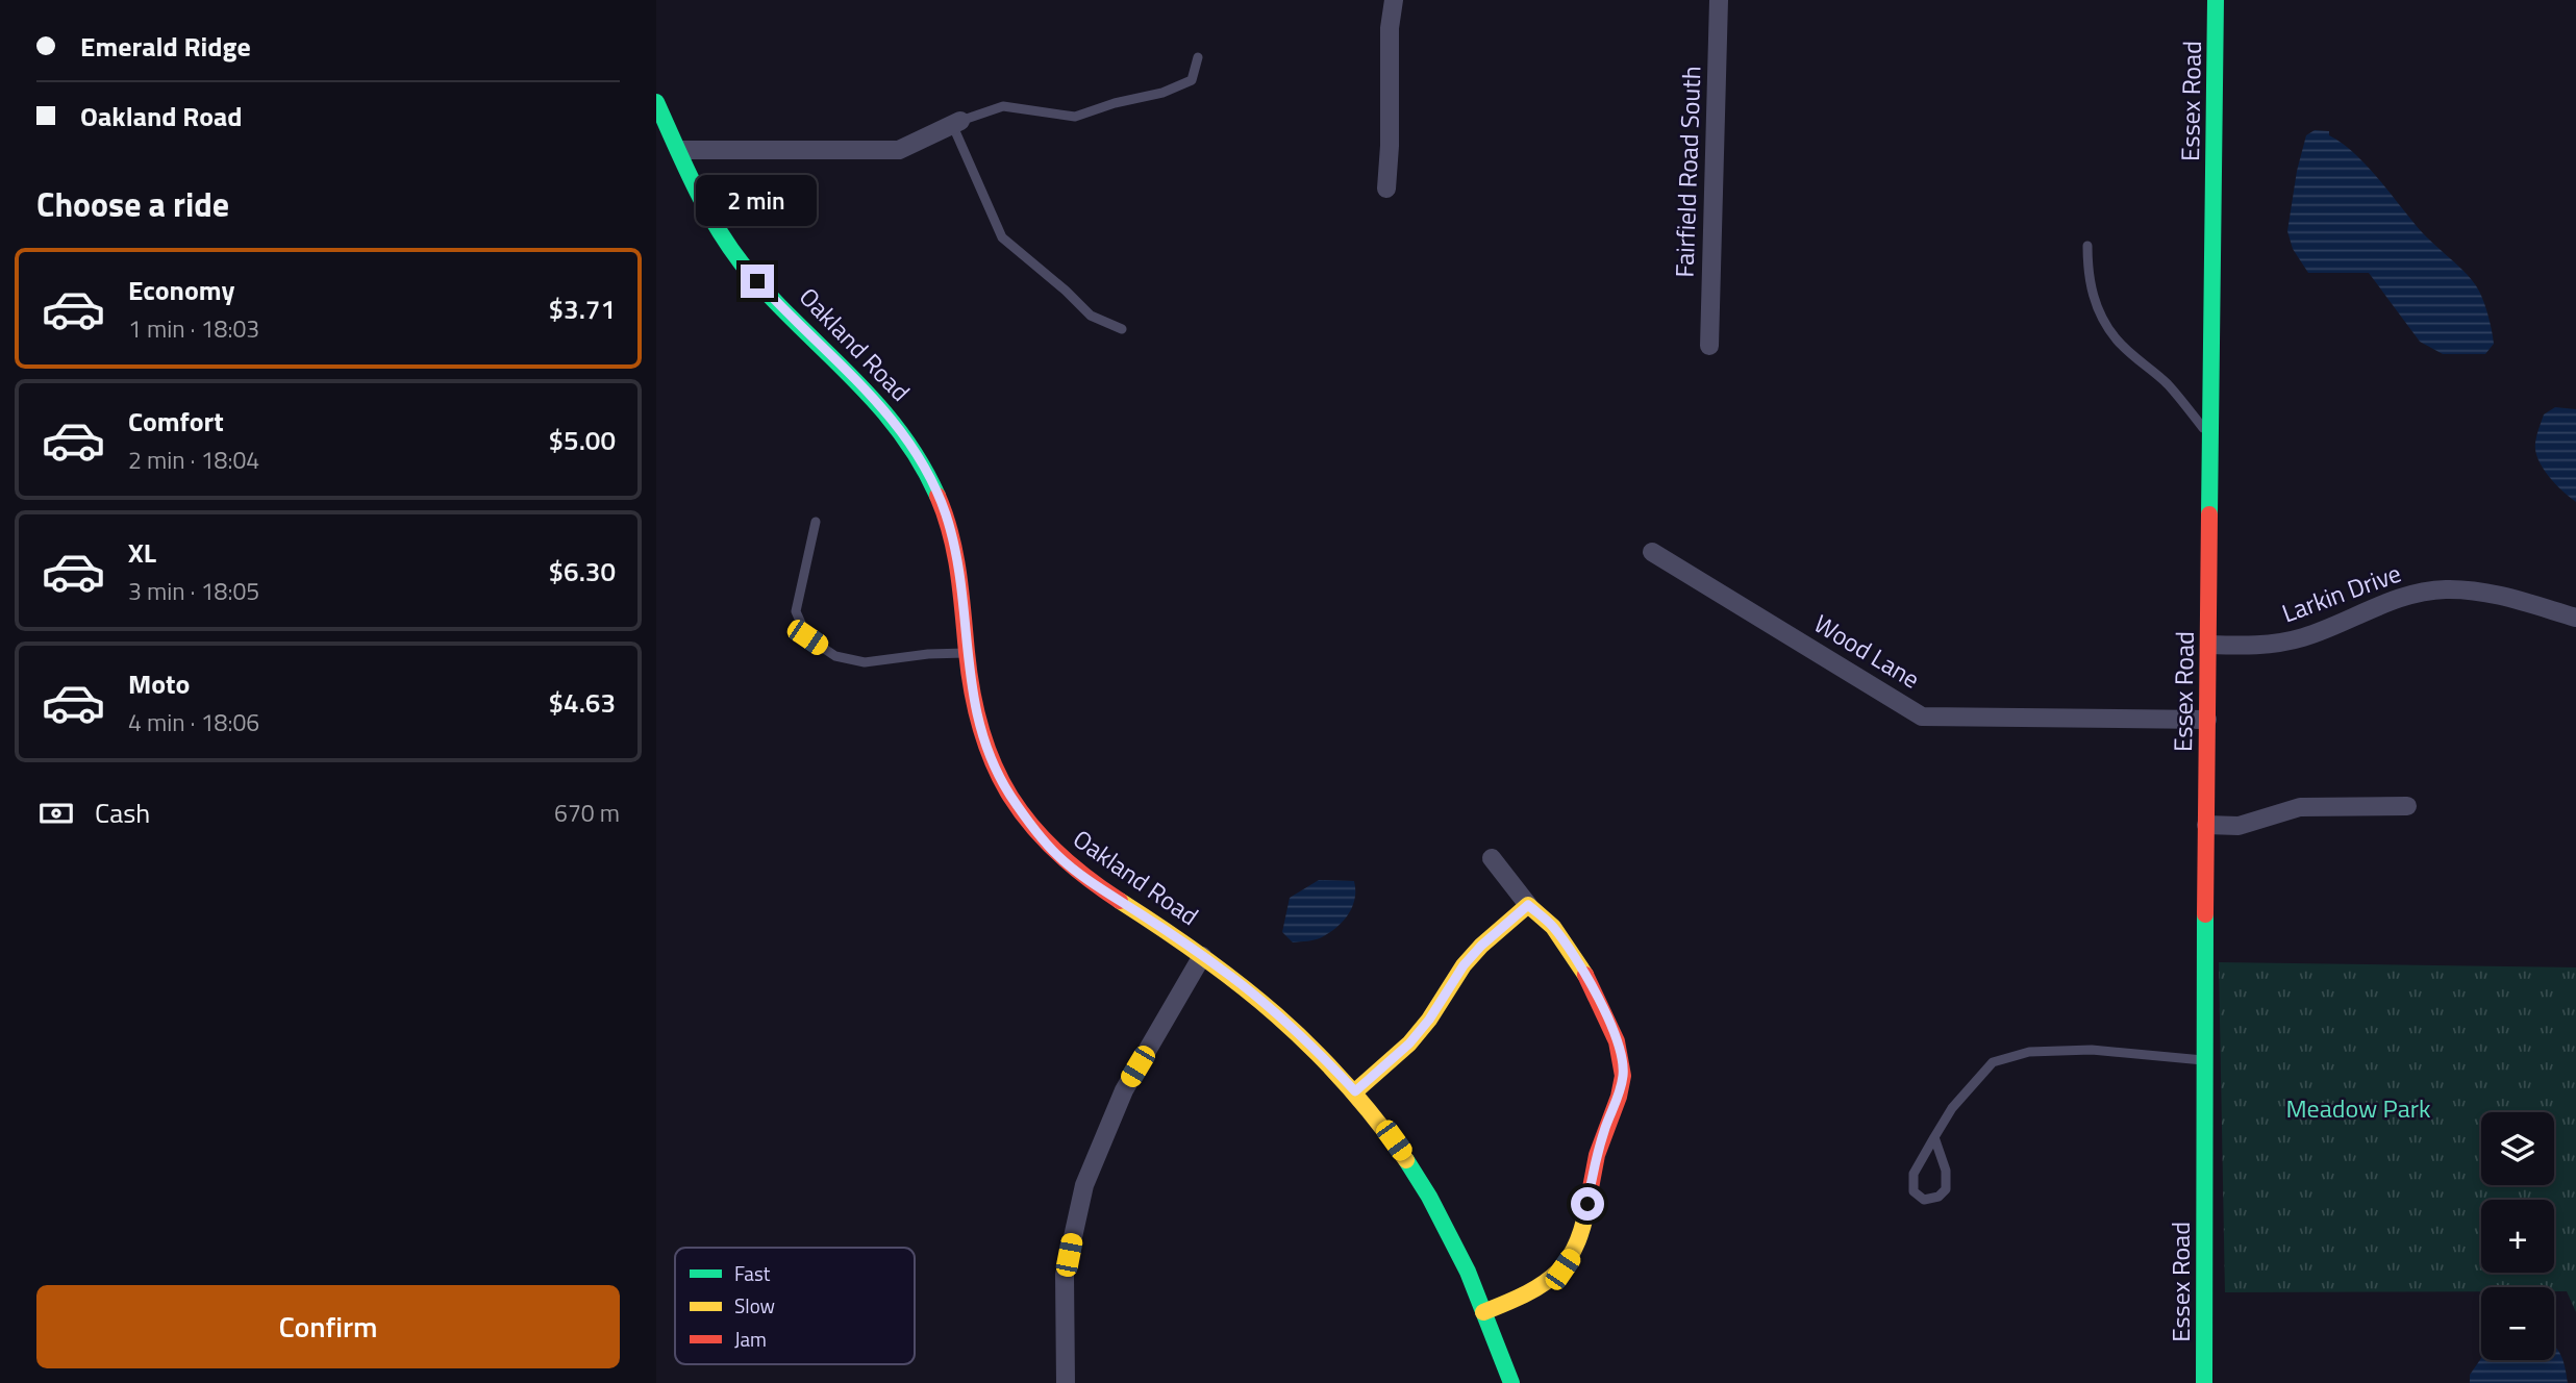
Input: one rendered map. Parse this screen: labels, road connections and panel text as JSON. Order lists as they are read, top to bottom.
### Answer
{
  "streets": {
    "street": [
      "Essex Road",
      "Fairfield Road South",
      "Oakland Road",
      "Larkin Drive",
      "Wood Lane"
    ]
  },
  "crossings": [
    ["Essex Road", "Larkin Drive"],
    ["Essex Road", "Wood Lane"]
  ],
  "parks": ["Meadow Park"],
  "legend": ["Fast", "Slow", "Jam"],
  "page": {
    "banner": ["Emerald Ridge", "Oakland Road"],
    "heading": "Choose a ride",
    "bubble": "2 min",
    "list": [
      {
        "name": "Economy",
        "note": "1 min · 18:03",
        "value": "$3.71"
      },
      {
        "name": "Comfort",
        "note": "2 min · 18:04",
        "value": "$5.00"
      },
      {
        "name": "XL",
        "note": "3 min · 18:05",
        "value": "$6.30"
      },
      {
        "name": "Moto",
        "note": "4 min · 18:06",
        "value": "$4.63"
      }
    ],
    "pay": ["Cash", "670 m"],
    "map_buttons": ["+", "−"],
    "buttons": "Confirm"
  }
}
